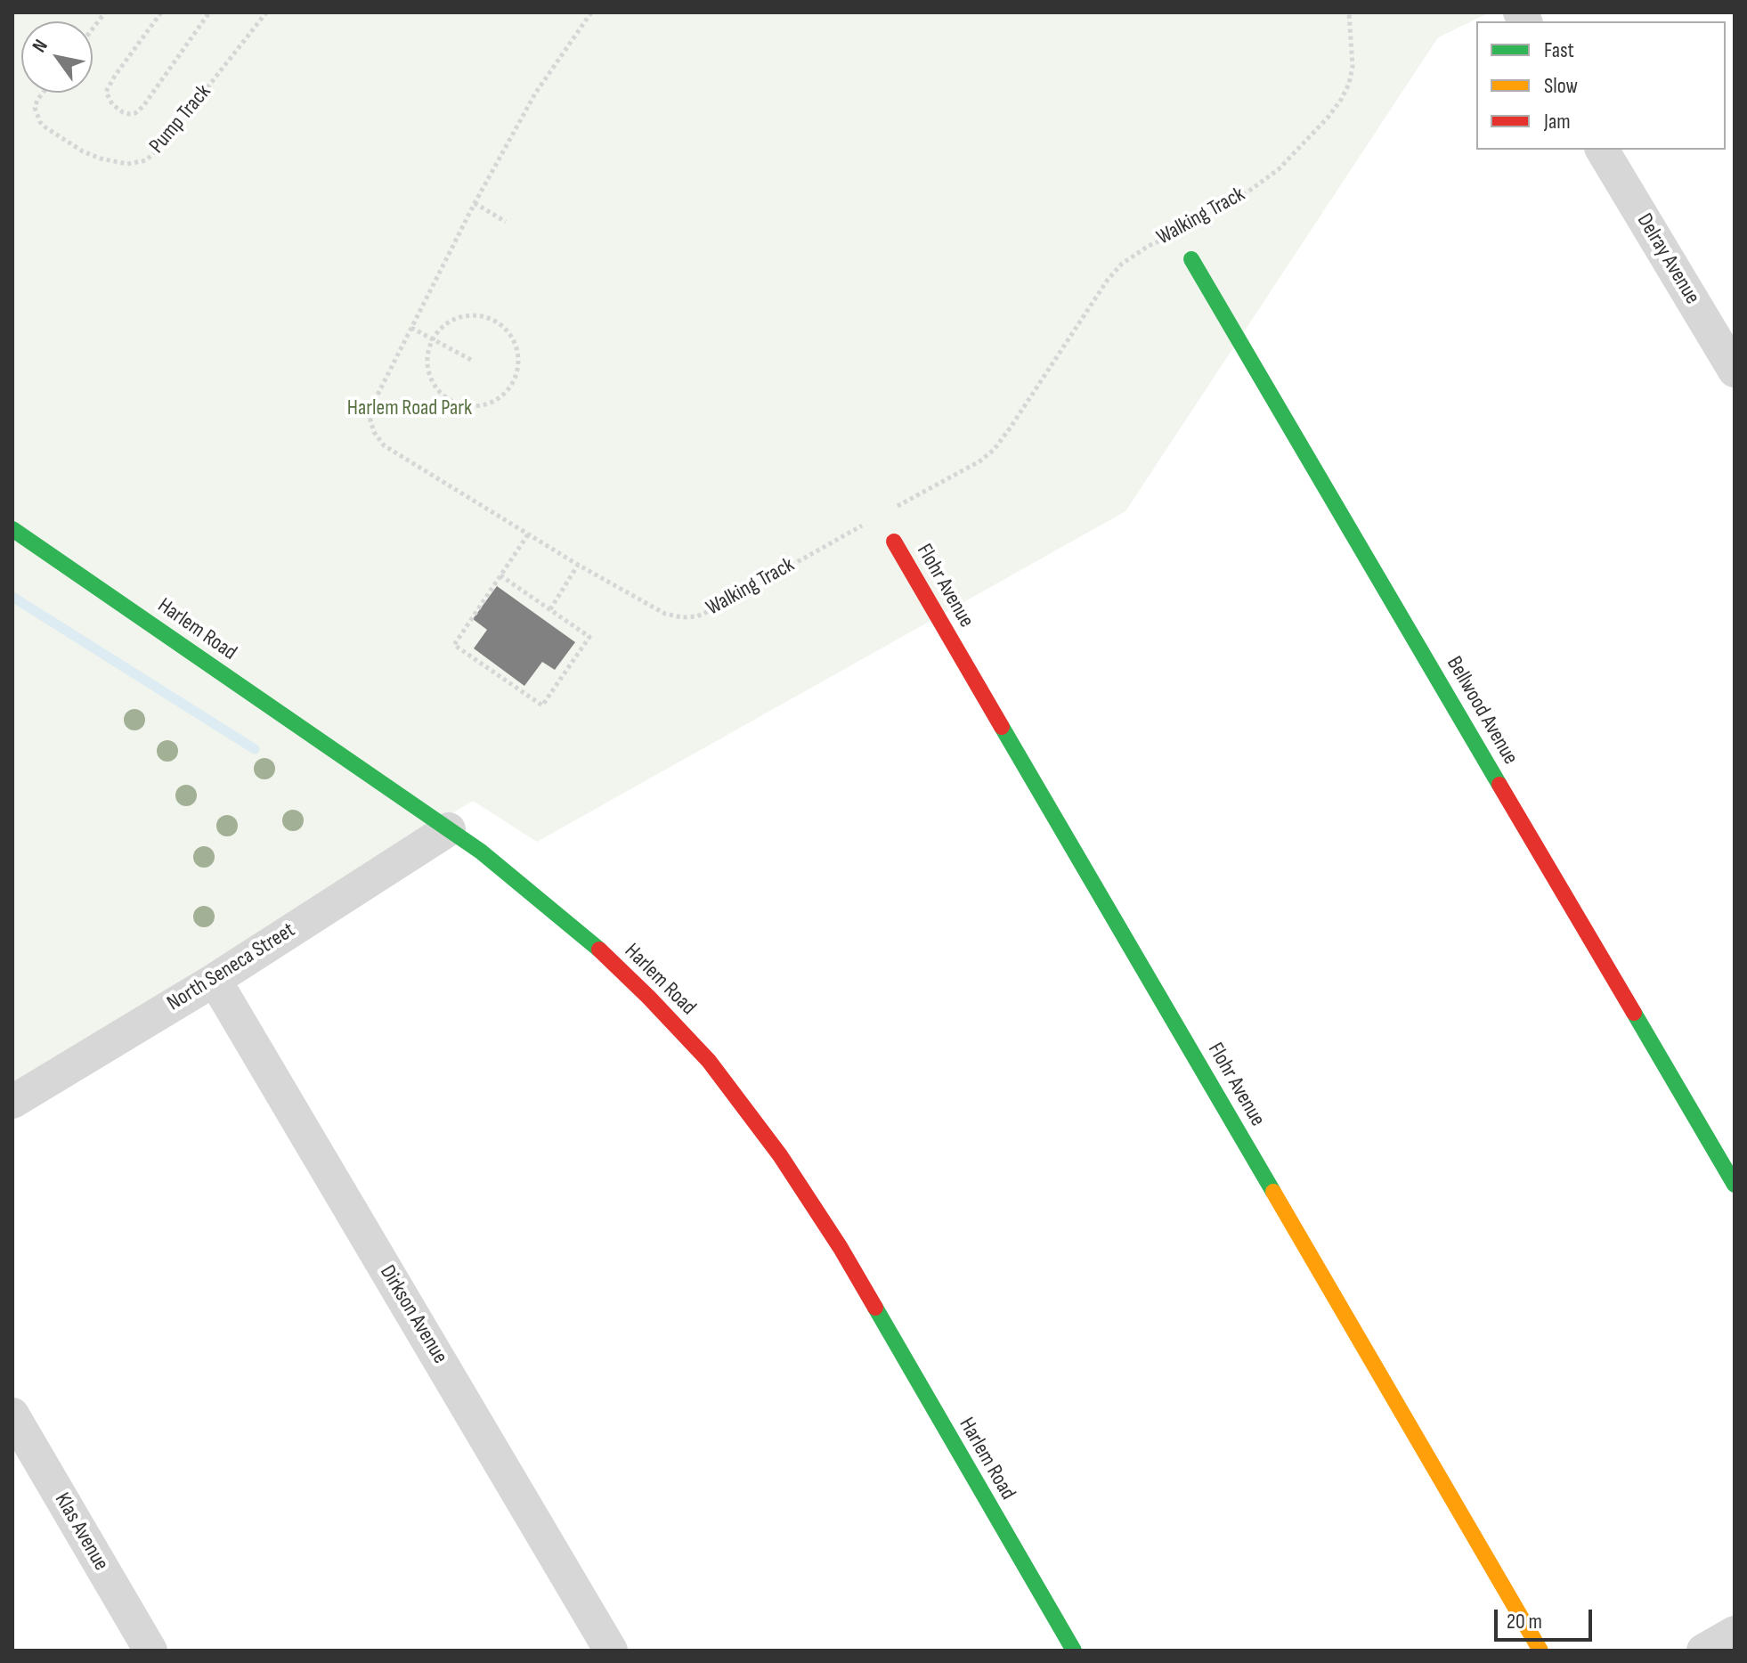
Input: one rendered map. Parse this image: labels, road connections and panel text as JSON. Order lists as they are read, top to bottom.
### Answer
{
  "streets": {
    "street": [
      "Delray Avenue",
      "Flohr Avenue",
      "Harlem Road",
      "Bellwood Avenue",
      "North Seneca Street",
      "Dirkson Avenue",
      "Klas Avenue"
    ],
    "path": ["Pump Track", "Walking Track"]
  },
  "crossings": [
    ["Harlem Road", "North Seneca Street"],
    ["North Seneca Street", "Dirkson Avenue"]
  ],
  "parks": ["Harlem Road Park"],
  "legend": ["Fast", "Slow", "Jam"],
  "scale_bar": "20 m",
  "north": "top left"
}
